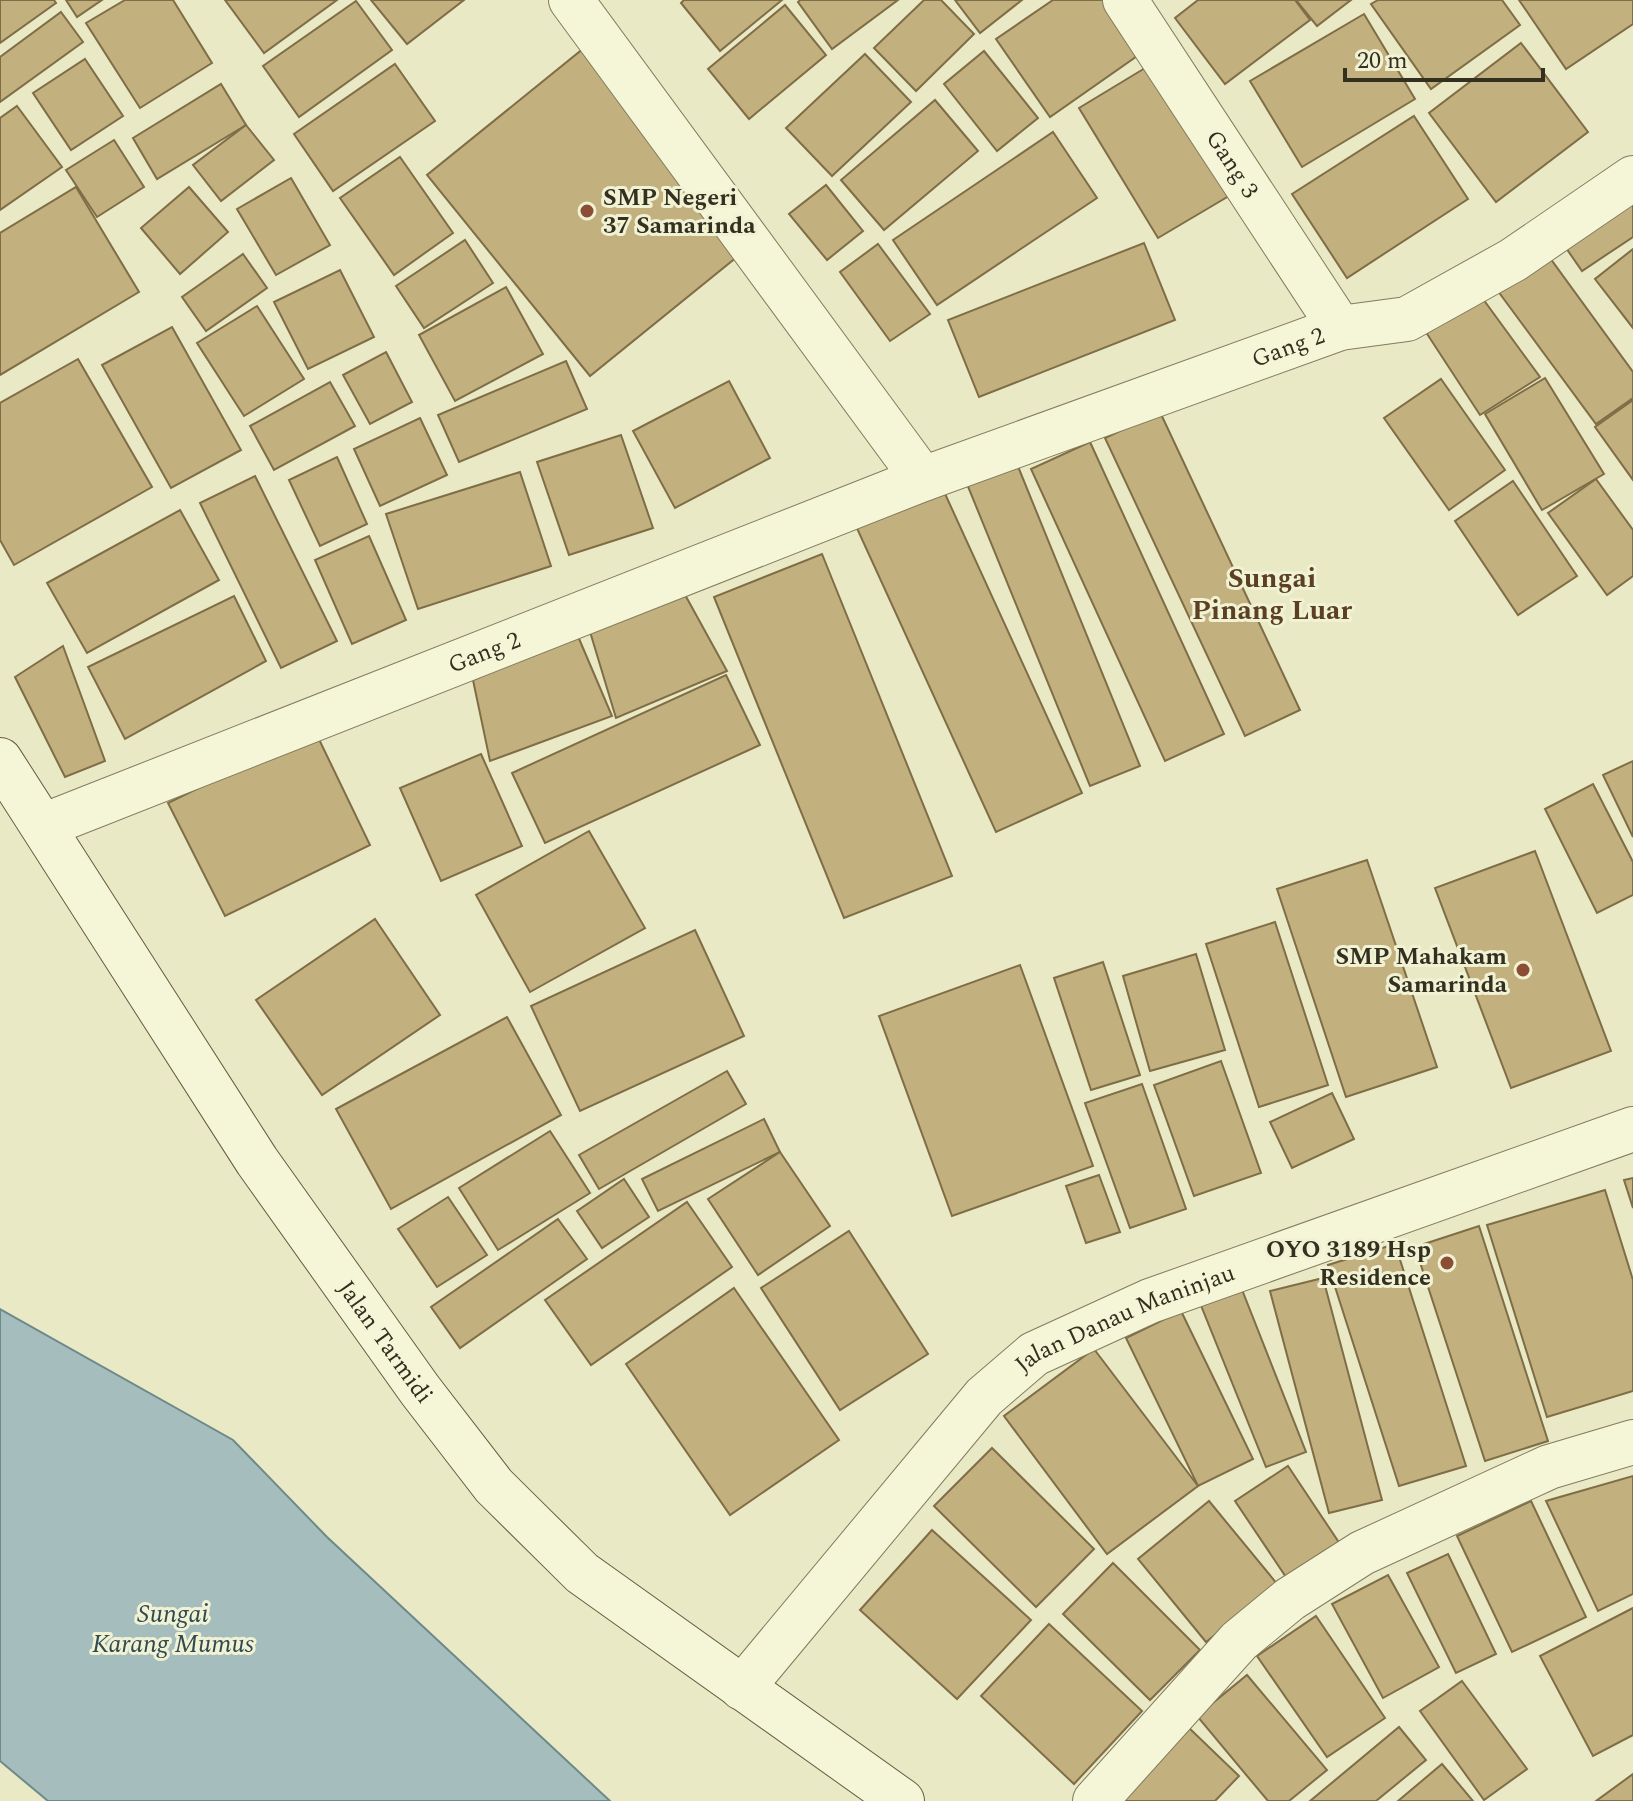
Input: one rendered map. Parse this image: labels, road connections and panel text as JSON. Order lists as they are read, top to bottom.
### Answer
{
  "streets": {
    "street": [
      "Gang 3",
      "Gang 2",
      "Jalan Danau Maninjau",
      "Jalan Tarmidi"
    ]
  },
  "crossings": [
    ["Gang 3", "Gang 2"],
    ["Gang 2", "Jalan Tarmidi"],
    ["Jalan Danau Maninjau", "Jalan Tarmidi"]
  ],
  "districts": ["Sungai Pinang Luar"],
  "water": ["Sungai Karang Mumus"],
  "places": ["SMP Negeri 37 Samarinda", "SMP Mahakam Samarinda", "OYO 3189 Hsp Residence"],
  "scale_bar": "20 m"
}
